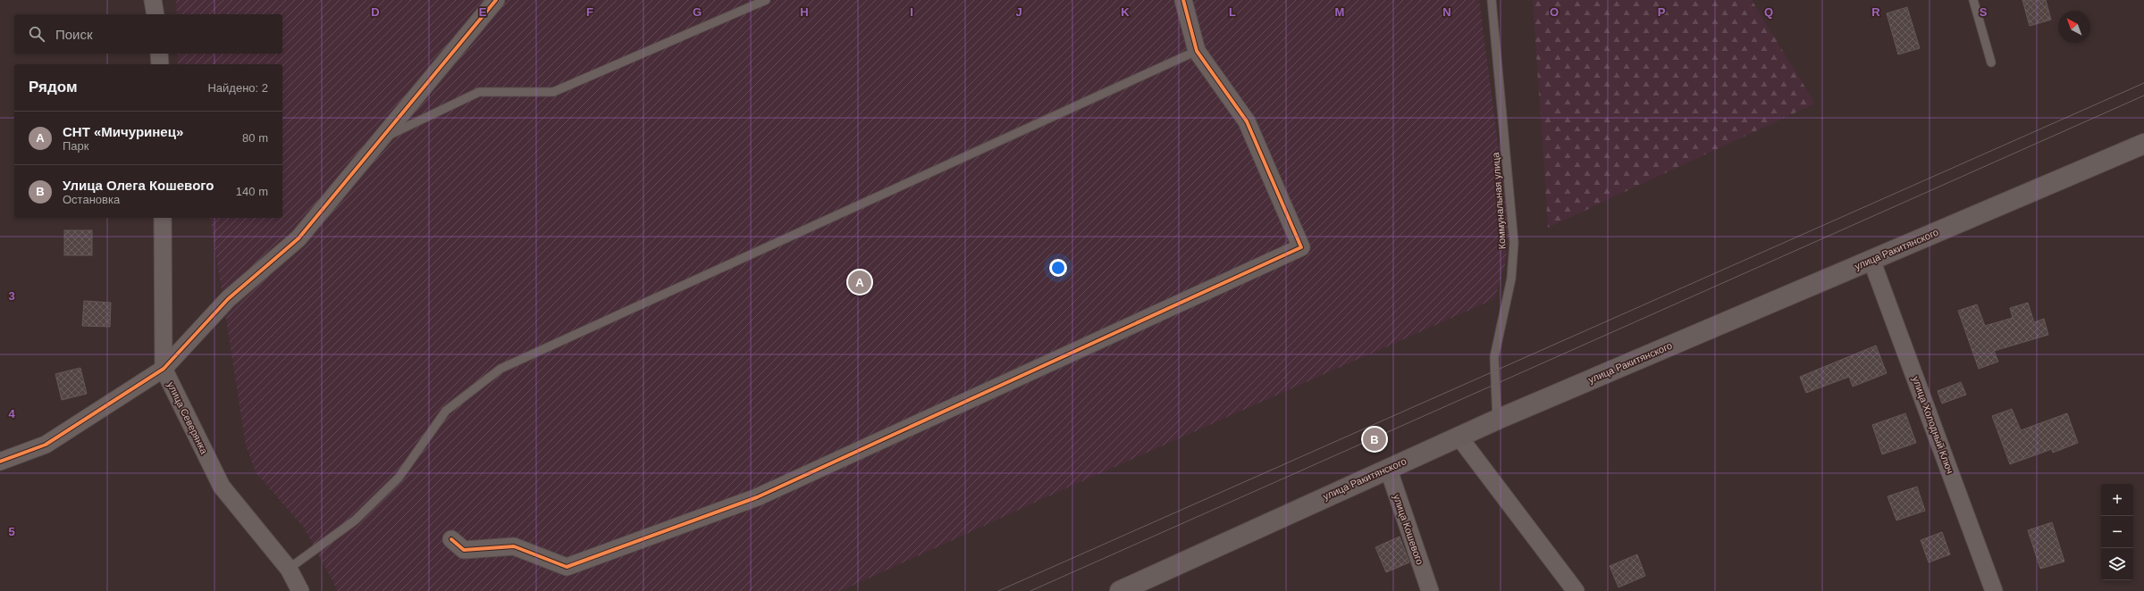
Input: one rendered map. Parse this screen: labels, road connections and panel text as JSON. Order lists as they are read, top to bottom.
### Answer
{
  "streets": {
    "main road": ["улица Ракитянского"],
    "street": ["улица Северянка", "улица Холодный Ключ", "улица Кошевого"],
    "lane": ["Коммунальная улица"]
  },
  "crossings": [
    ["Коммунальная улица", "улица Ракитянского"],
    ["улица Ракитянского", "улица Холодный Ключ"],
    ["улица Ракитянского", "улица Кошевого"]
  ],
  "north": "top left",
  "page": {
    "search": "Поиск",
    "heading": ["Рядом", "Найдено: 2"],
    "list": [
      {
        "mark": "A",
        "name": "СНТ «Мичуринец»",
        "note": "Парк",
        "value": "80 m"
      },
      {
        "mark": "B",
        "name": "Улица Олега Кошевого",
        "note": "Остановка",
        "value": "140 m"
      }
    ],
    "pins": ["A", "B"],
    "map_buttons": ["+", "−"]
  },
  "grid": {
    "columns": [
      "D",
      "E",
      "F",
      "G",
      "H",
      "I",
      "J",
      "K",
      "L",
      "M",
      "N",
      "O",
      "P",
      "Q",
      "R",
      "S"
    ],
    "rows": ["3", "4", "5"]
  }
}
